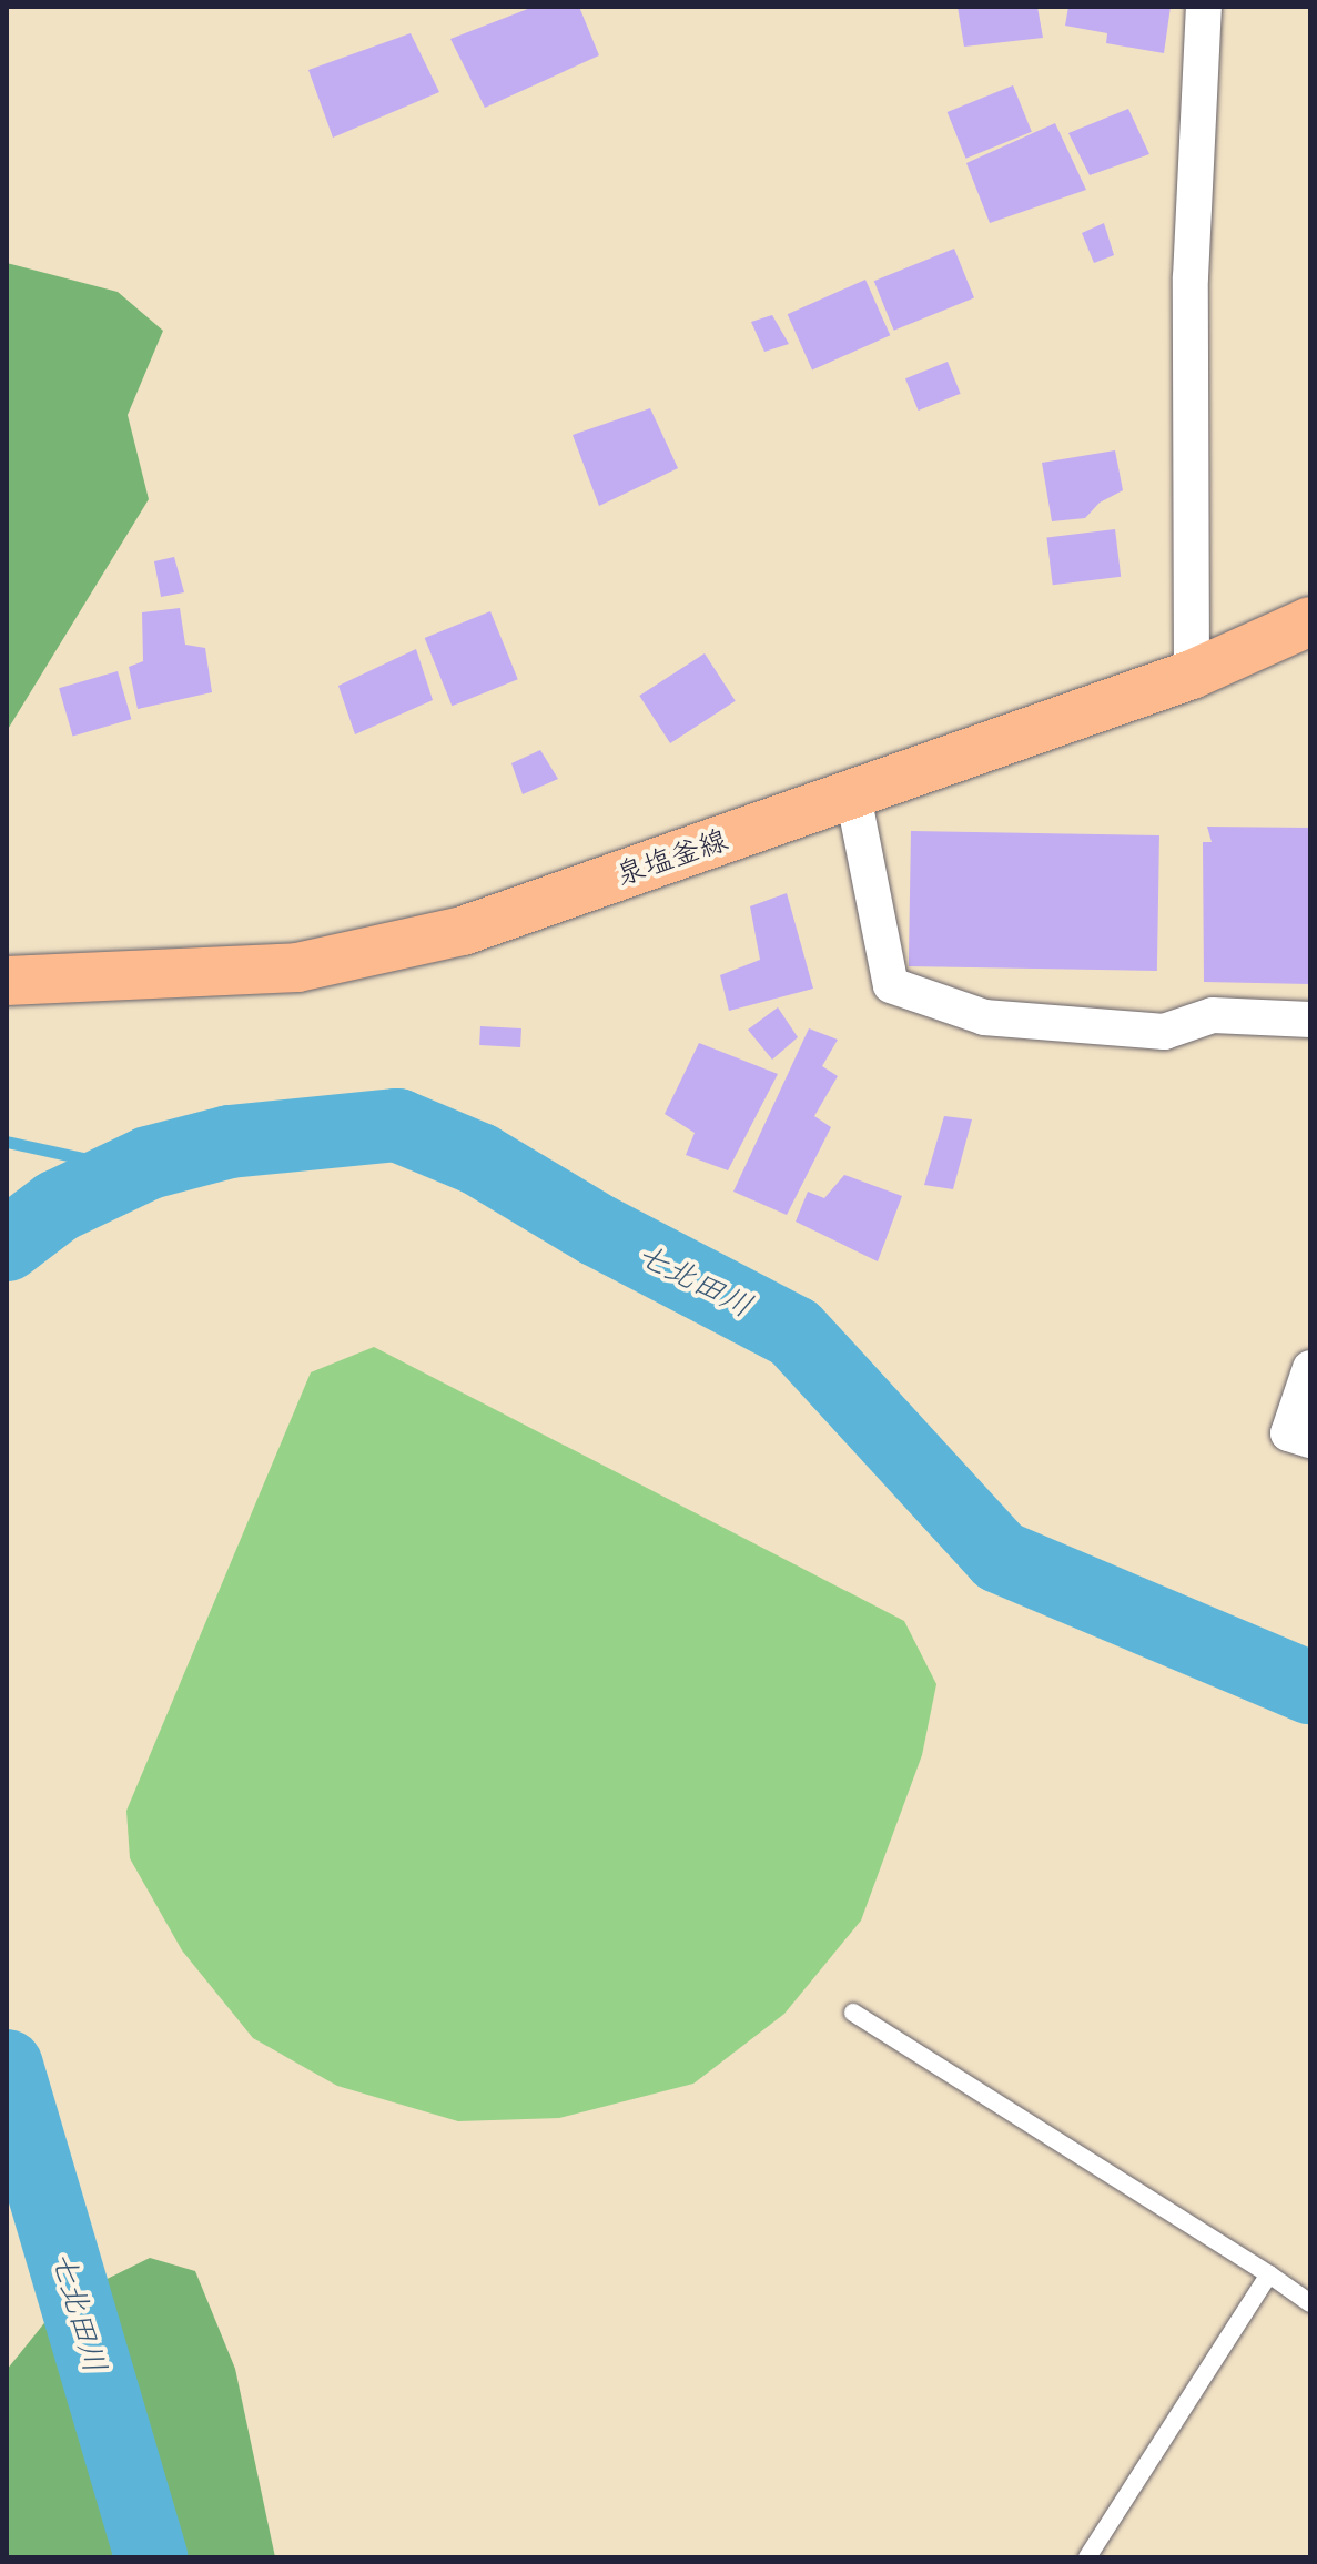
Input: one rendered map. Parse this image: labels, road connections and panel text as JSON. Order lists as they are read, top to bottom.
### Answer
{
  "streets": {
    "main road": ["泉塩釜線"]
  },
  "water": ["七北田川"]
}
